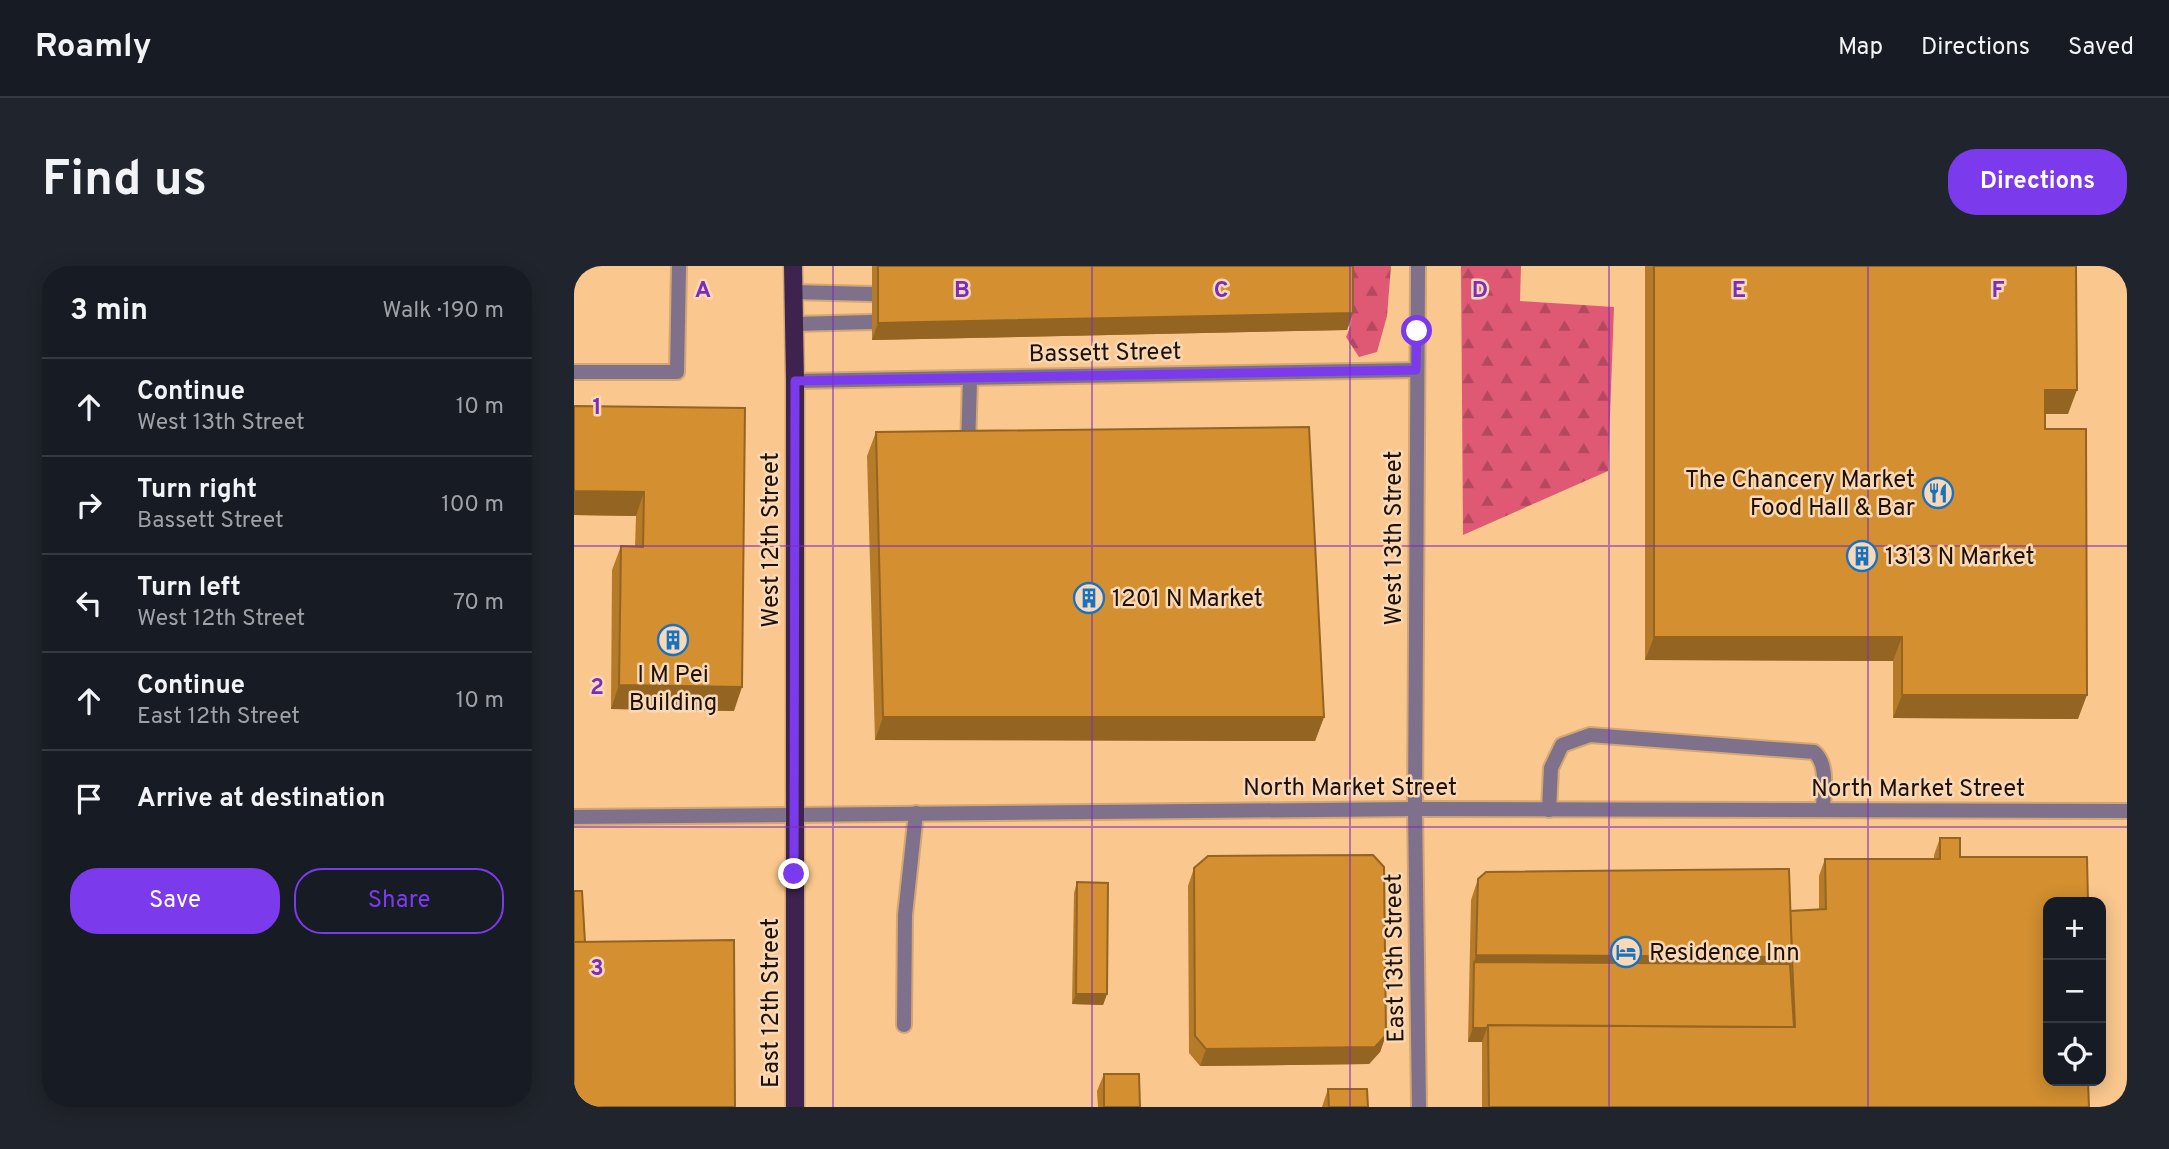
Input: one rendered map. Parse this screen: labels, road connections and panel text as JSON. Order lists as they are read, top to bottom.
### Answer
{
  "streets": {
    "main road": ["West 12th Street", "East 12th Street"],
    "street": [
      "Bassett Street",
      "West 13th Street",
      "North Market Street",
      "East 13th Street"
    ]
  },
  "crossings": [
    ["Bassett Street", "West 13th Street"],
    ["Bassett Street", "West 12th Street"],
    ["West 13th Street", "North Market Street"],
    ["West 13th Street", "East 13th Street"],
    ["West 12th Street", "North Market Street"],
    ["West 12th Street", "East 12th Street"],
    ["North Market Street", "East 13th Street"],
    ["North Market Street", "East 12th Street"]
  ],
  "places": {
    "restaurant": ["The Chancery Market Food Hall & Bar"],
    "building": ["1313 N Market", "1201 N Market", "I M Pei Building"],
    "hotel": ["Residence Inn"]
  },
  "page": {
    "header": "Roamly",
    "nav": ["Map", "Directions", "Saved"],
    "buttons": [
      "Directions",
      ["Save", "Share"]
    ],
    "title": "Find us",
    "heading": ["3 min", "Walk · 190 m"],
    "list": [
      ["Continue", "West 13th Street", "10 m"],
      ["Turn right", "Bassett Street", "100 m"],
      ["Turn left", "West 12th Street", "70 m"],
      ["Continue", "East 12th Street", "10 m"],
      "Arrive at destination"
    ],
    "map_buttons": ["+", "−"]
  },
  "grid": {
    "columns": [
      "A",
      "B",
      "C",
      "D",
      "E",
      "F"
    ],
    "rows": ["1", "2", "3"]
  }
}
